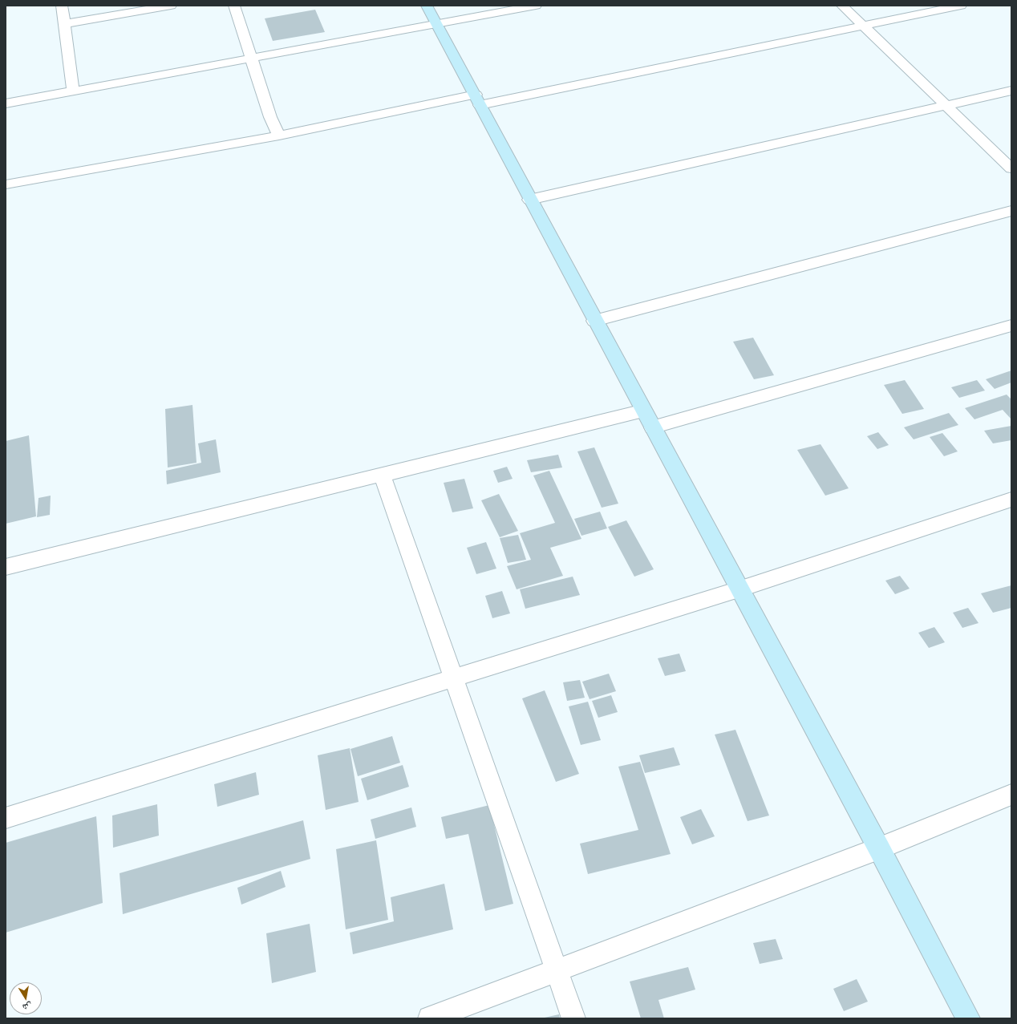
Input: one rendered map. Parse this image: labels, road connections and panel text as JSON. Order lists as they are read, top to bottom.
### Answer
{
  "north": "bottom"
}
